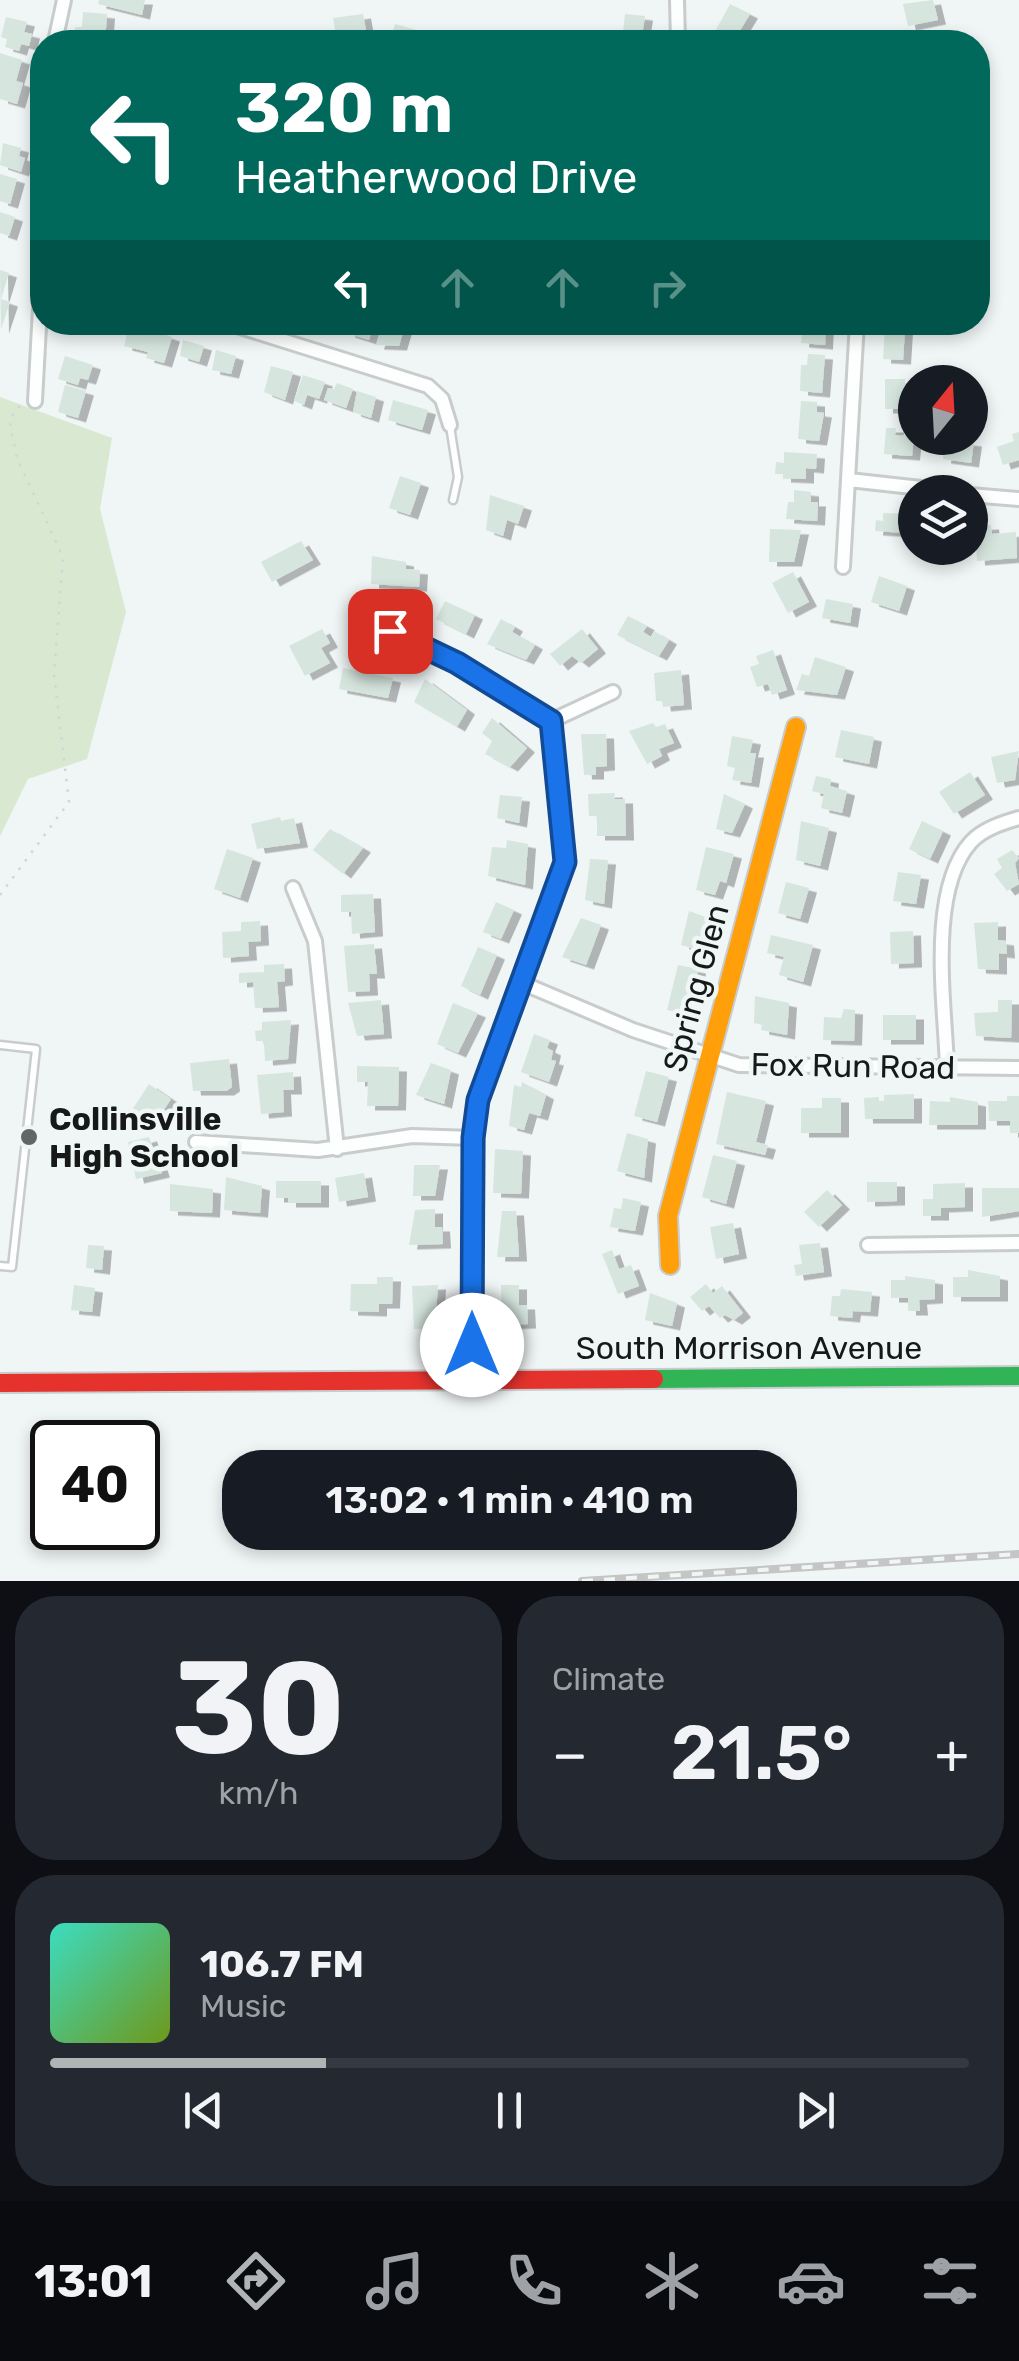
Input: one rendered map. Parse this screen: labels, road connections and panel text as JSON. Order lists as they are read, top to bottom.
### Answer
{
  "streets": {
    "street": ["Spring Glen", "Fox Run Road", "South Morrison Avenue"]
  },
  "crossings": [
    ["Spring Glen", "Fox Run Road"]
  ],
  "places": ["Collinsville High School"],
  "north": "top",
  "page": {
    "turn": ["320 m", "Heatherwood Drive"],
    "limit": "40",
    "trip": "13:02 · 1 min · 410 m",
    "tile": [
      ["30", "km/h"],
      "Climate"
    ],
    "heat": ["−", "21.5°", "+"],
    "song": ["106.7 FM", "Music"],
    "tabs": "13:01"
  }
}
